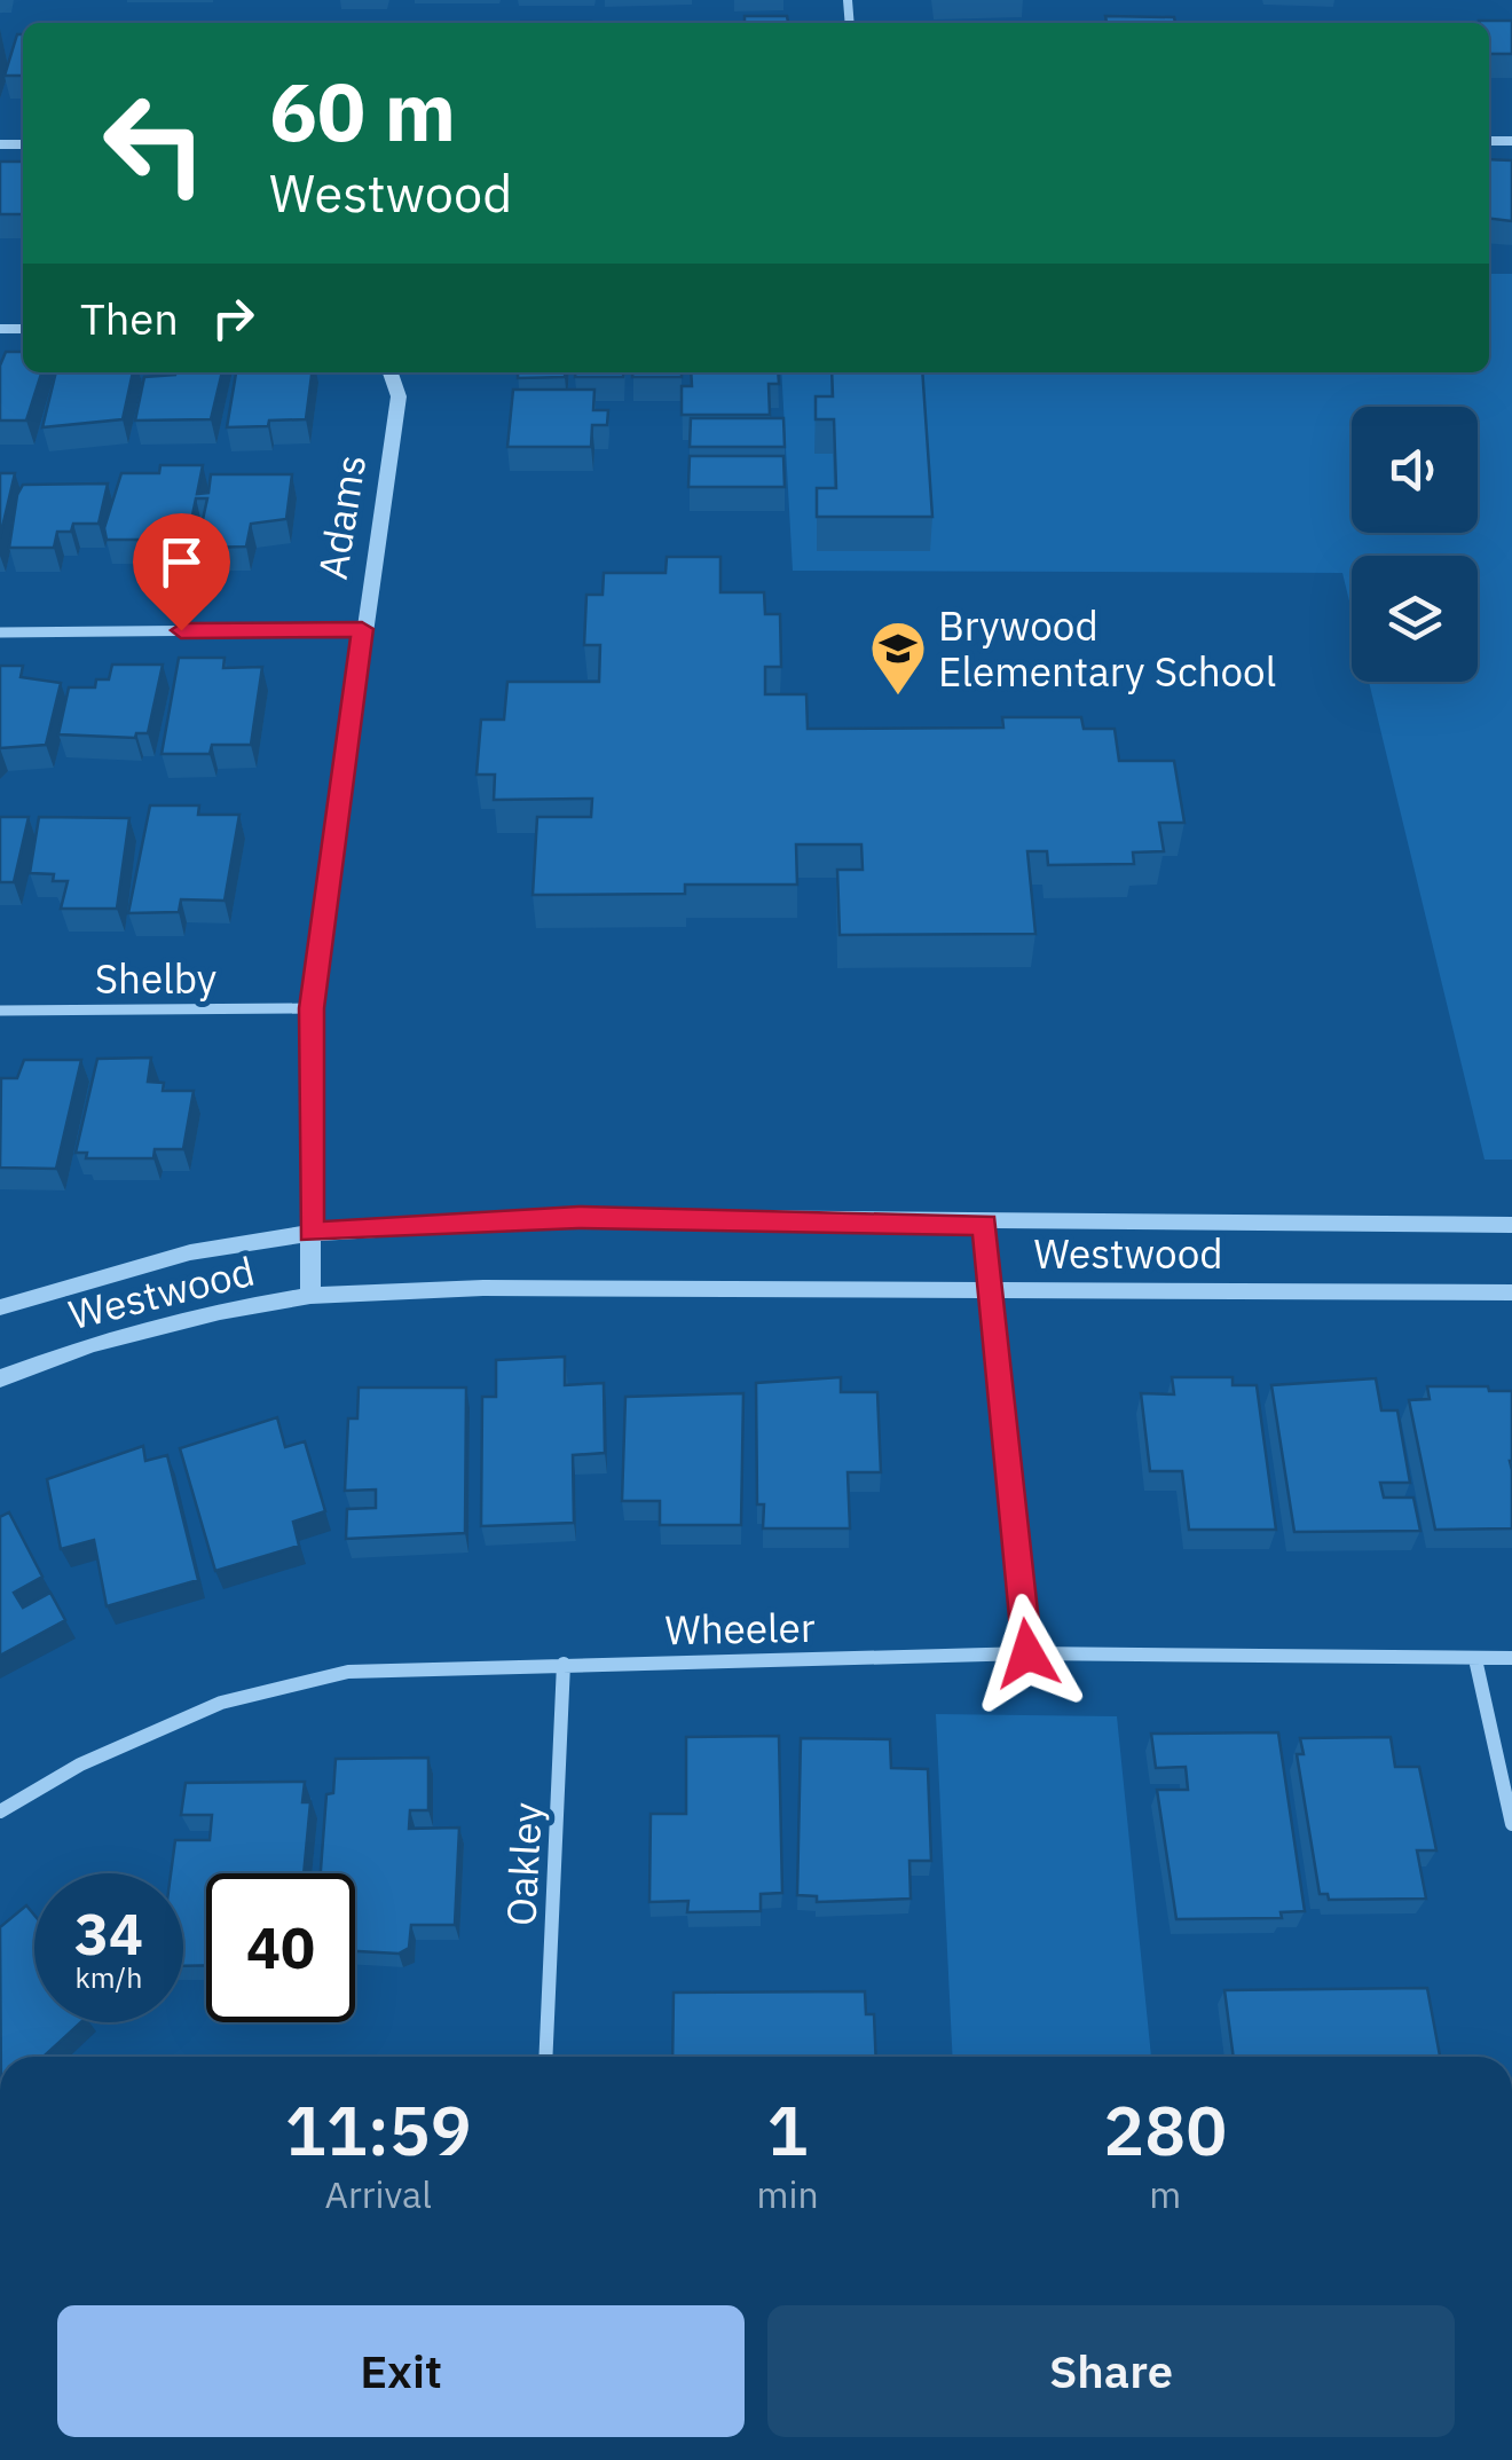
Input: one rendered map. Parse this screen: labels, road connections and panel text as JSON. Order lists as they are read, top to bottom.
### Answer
{
  "streets": {
    "street": [
      "Adams",
      "Shelby",
      "Westwood",
      "Wheeler",
      "Oakley"
    ]
  },
  "crossings": [
    ["Adams", "Shelby"],
    ["Adams", "Westwood"],
    ["Wheeler", "Oakley"]
  ],
  "places": {
    "school or university": ["Brywood Elementary School"]
  },
  "page": {
    "turn": ["60 m", "Westwood"],
    "then": "Then",
    "speed": "34 km/h",
    "limit": "40",
    "eta": [
      "11:59",
      "Arrival",
      "1",
      "min",
      "280",
      "m"
    ],
    "buttons": ["Exit", "Share"]
  }
}
